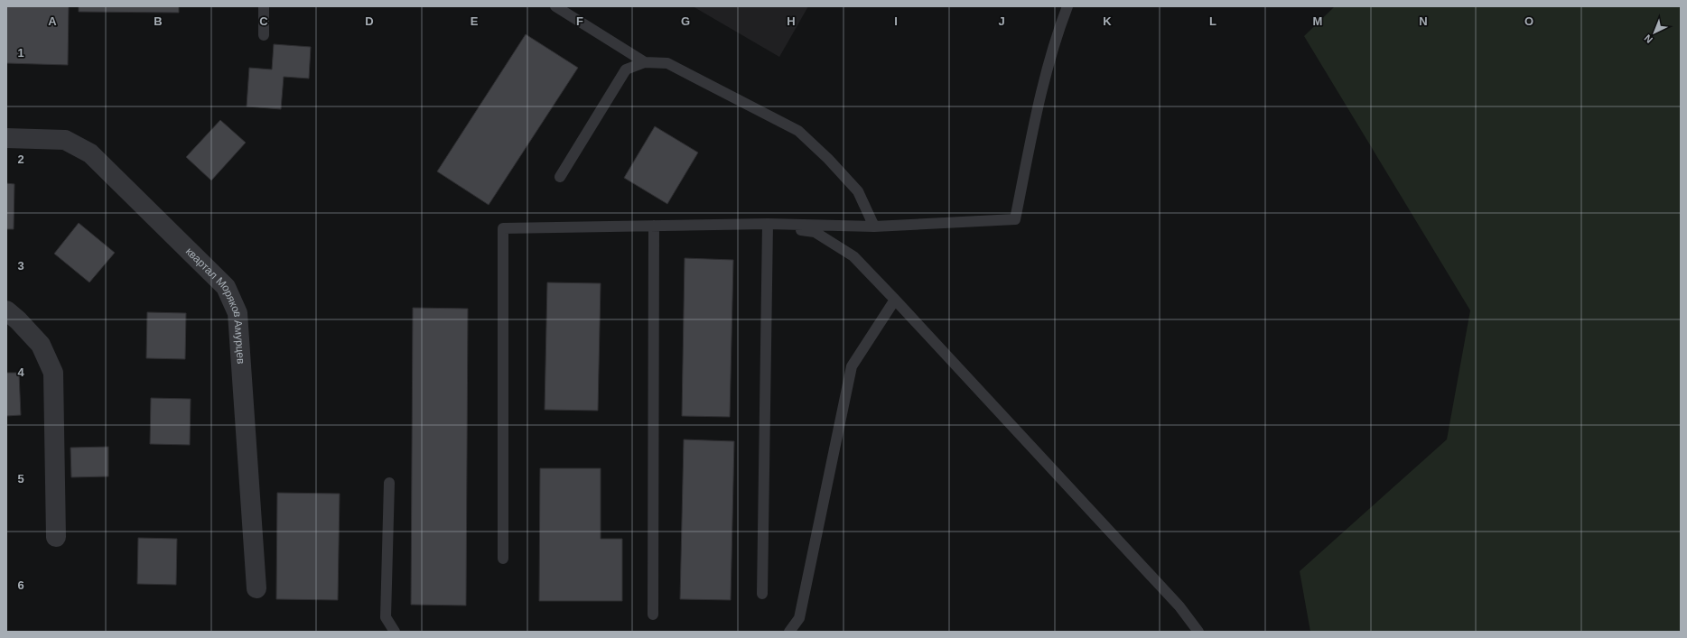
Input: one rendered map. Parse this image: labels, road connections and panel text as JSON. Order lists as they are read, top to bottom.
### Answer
{
  "streets": {
    "street": ["квартал Моряков Амурцев"]
  },
  "north": "bottom left",
  "grid": {
    "columns": [
      "A",
      "B",
      "C",
      "D",
      "E",
      "F",
      "G",
      "H",
      "I",
      "J",
      "K",
      "L",
      "M",
      "N",
      "O"
    ],
    "rows": [
      "1",
      "2",
      "3",
      "4",
      "5",
      "6"
    ]
  }
}
